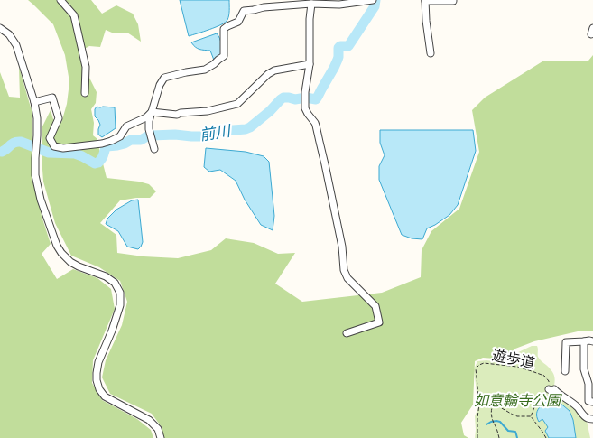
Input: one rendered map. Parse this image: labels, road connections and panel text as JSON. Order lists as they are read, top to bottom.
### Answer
{
  "streets": {
    "path": ["遊歩道"]
  },
  "water": ["前川"],
  "parks": ["如意輪寺公園"]
}
